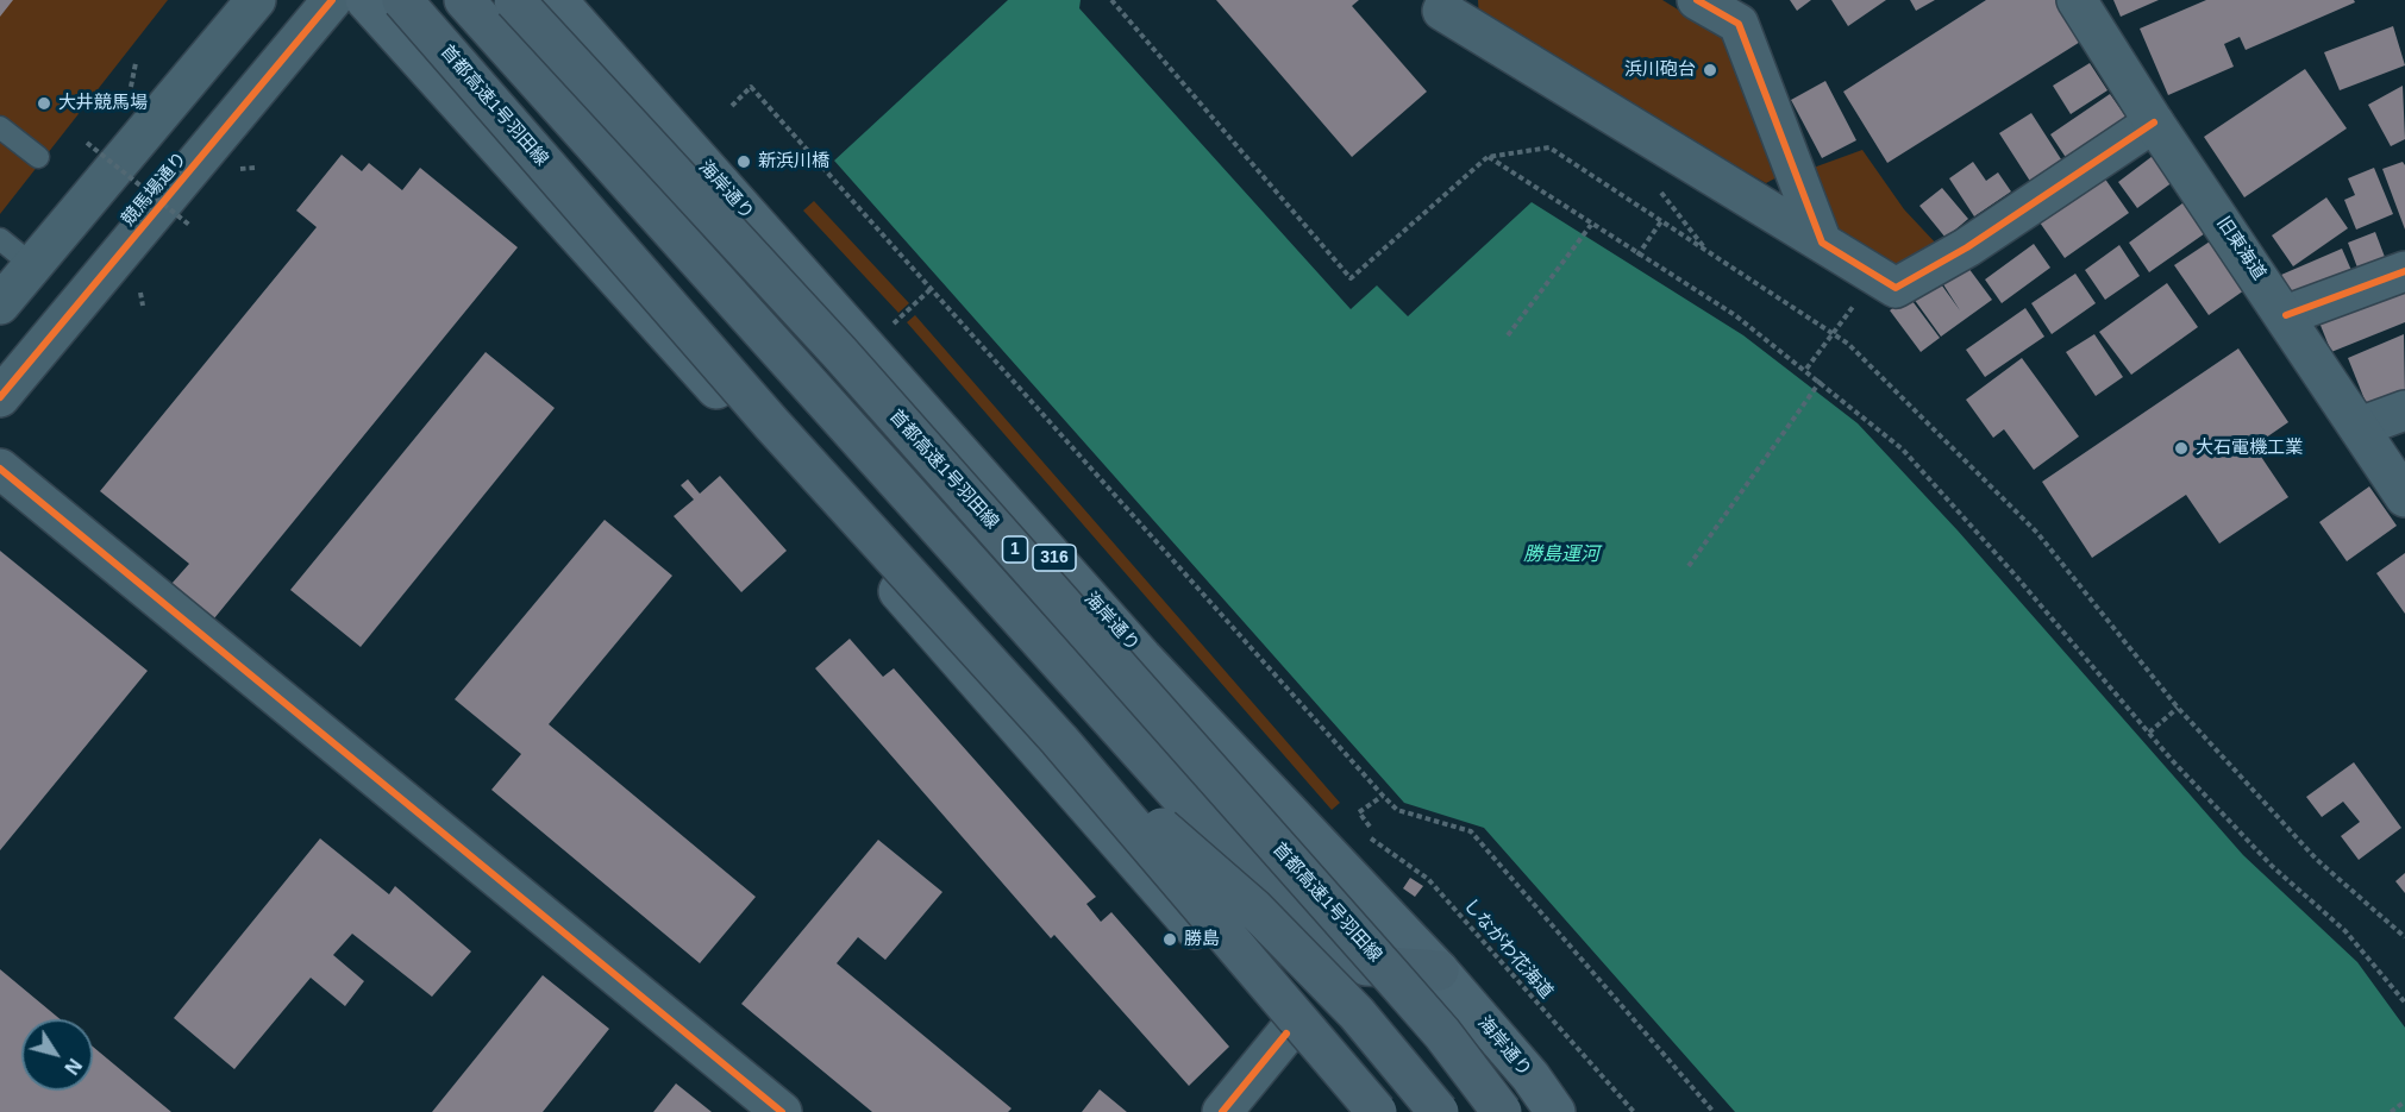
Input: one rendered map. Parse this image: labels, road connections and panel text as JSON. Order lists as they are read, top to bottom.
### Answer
{
  "streets": {
    "highway": ["首都高速1号羽田線", "1"],
    "main road": ["海岸通り", "316"],
    "street": ["競馬場通り", "旧東海道"],
    "path": ["しながわ花海道"]
  },
  "water": ["勝島運河"],
  "places": [
    "浜川砲台",
    "大井競馬場",
    "新浜川橋",
    "大石電機工業",
    "勝島"
  ],
  "north": "bottom right"
}
